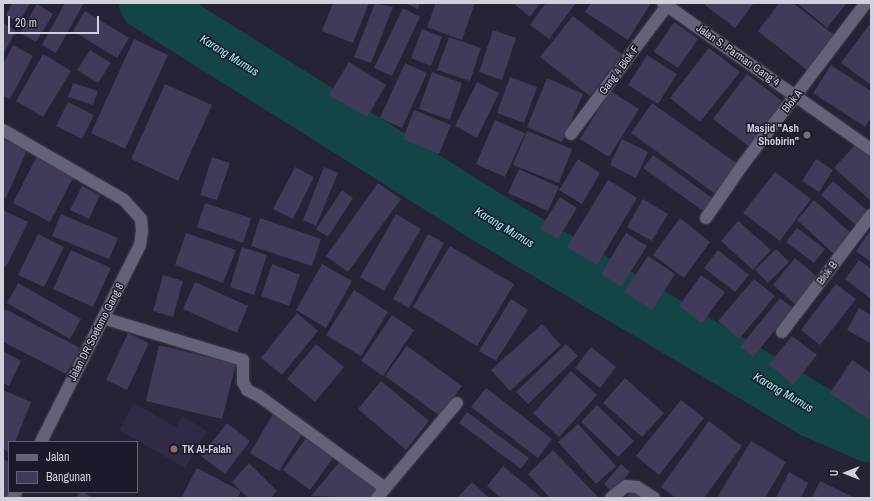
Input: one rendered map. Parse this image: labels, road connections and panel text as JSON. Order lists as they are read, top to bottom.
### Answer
{
  "streets": {
    "street": [
      "Jalan S. Parman Gang 4",
      "Gang 4 Blok F",
      "Blok A",
      "Blok B",
      "Jalan DR Soetomo Gang 8"
    ]
  },
  "crossings": [
    ["Jalan S. Parman Gang 4", "Gang 4 Blok F"],
    ["Jalan S. Parman Gang 4", "Blok A"]
  ],
  "water": ["Karang Mumus"],
  "places": ["Masjid \"Ash Shobirin\"", "TK Al-Falah"],
  "legend": ["Jalan", "Bangunan"],
  "scale_bar": "20 m",
  "north": "left"
}
